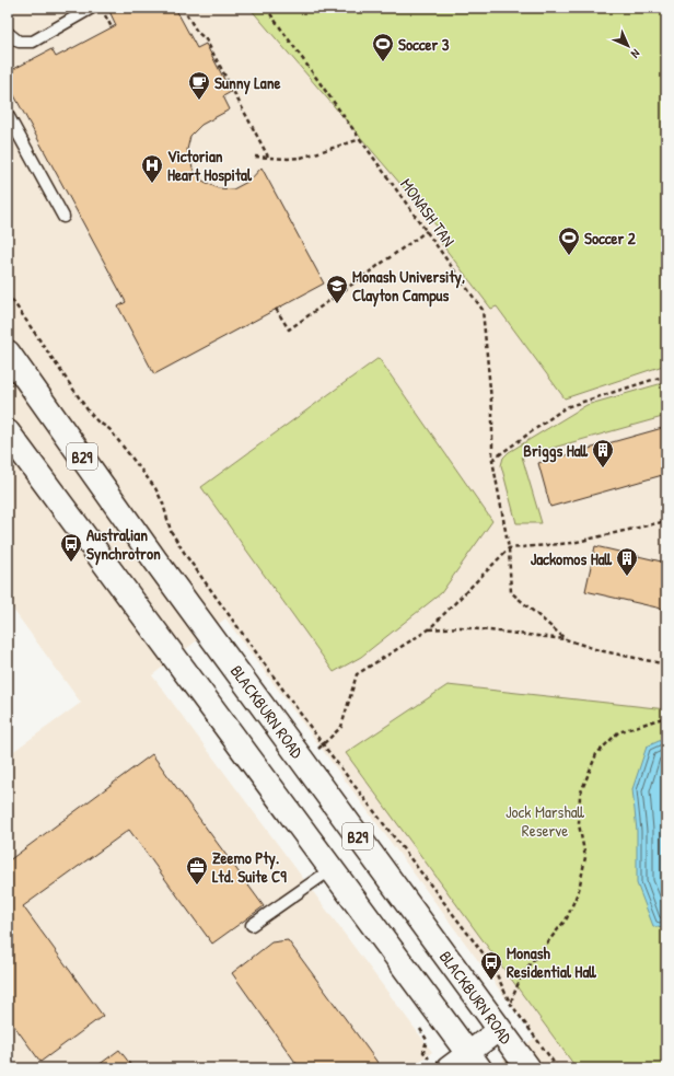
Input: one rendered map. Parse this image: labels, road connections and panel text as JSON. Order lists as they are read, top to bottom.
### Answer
{
  "streets": {
    "main road": ["B29", "BLACKBURN ROAD"],
    "path": ["MONASH TAN"]
  },
  "parks": ["Jock Marshall Reserve"],
  "places": {
    "sports": ["Soccer 3", "Soccer 2"],
    "cafe": ["Sunny Lane"],
    "hospital": ["Victorian Heart Hospital"],
    "school or university": ["Monash University, Clayton Campus"],
    "building": ["Briggs Hall", "Jackomos Hall"],
    "bus stop": ["Australian Synchrotron", "Monash Residential Hall"],
    "office": ["Zeemo Pty. Ltd. Suite C9"]
  },
  "north": "bottom right"
}
